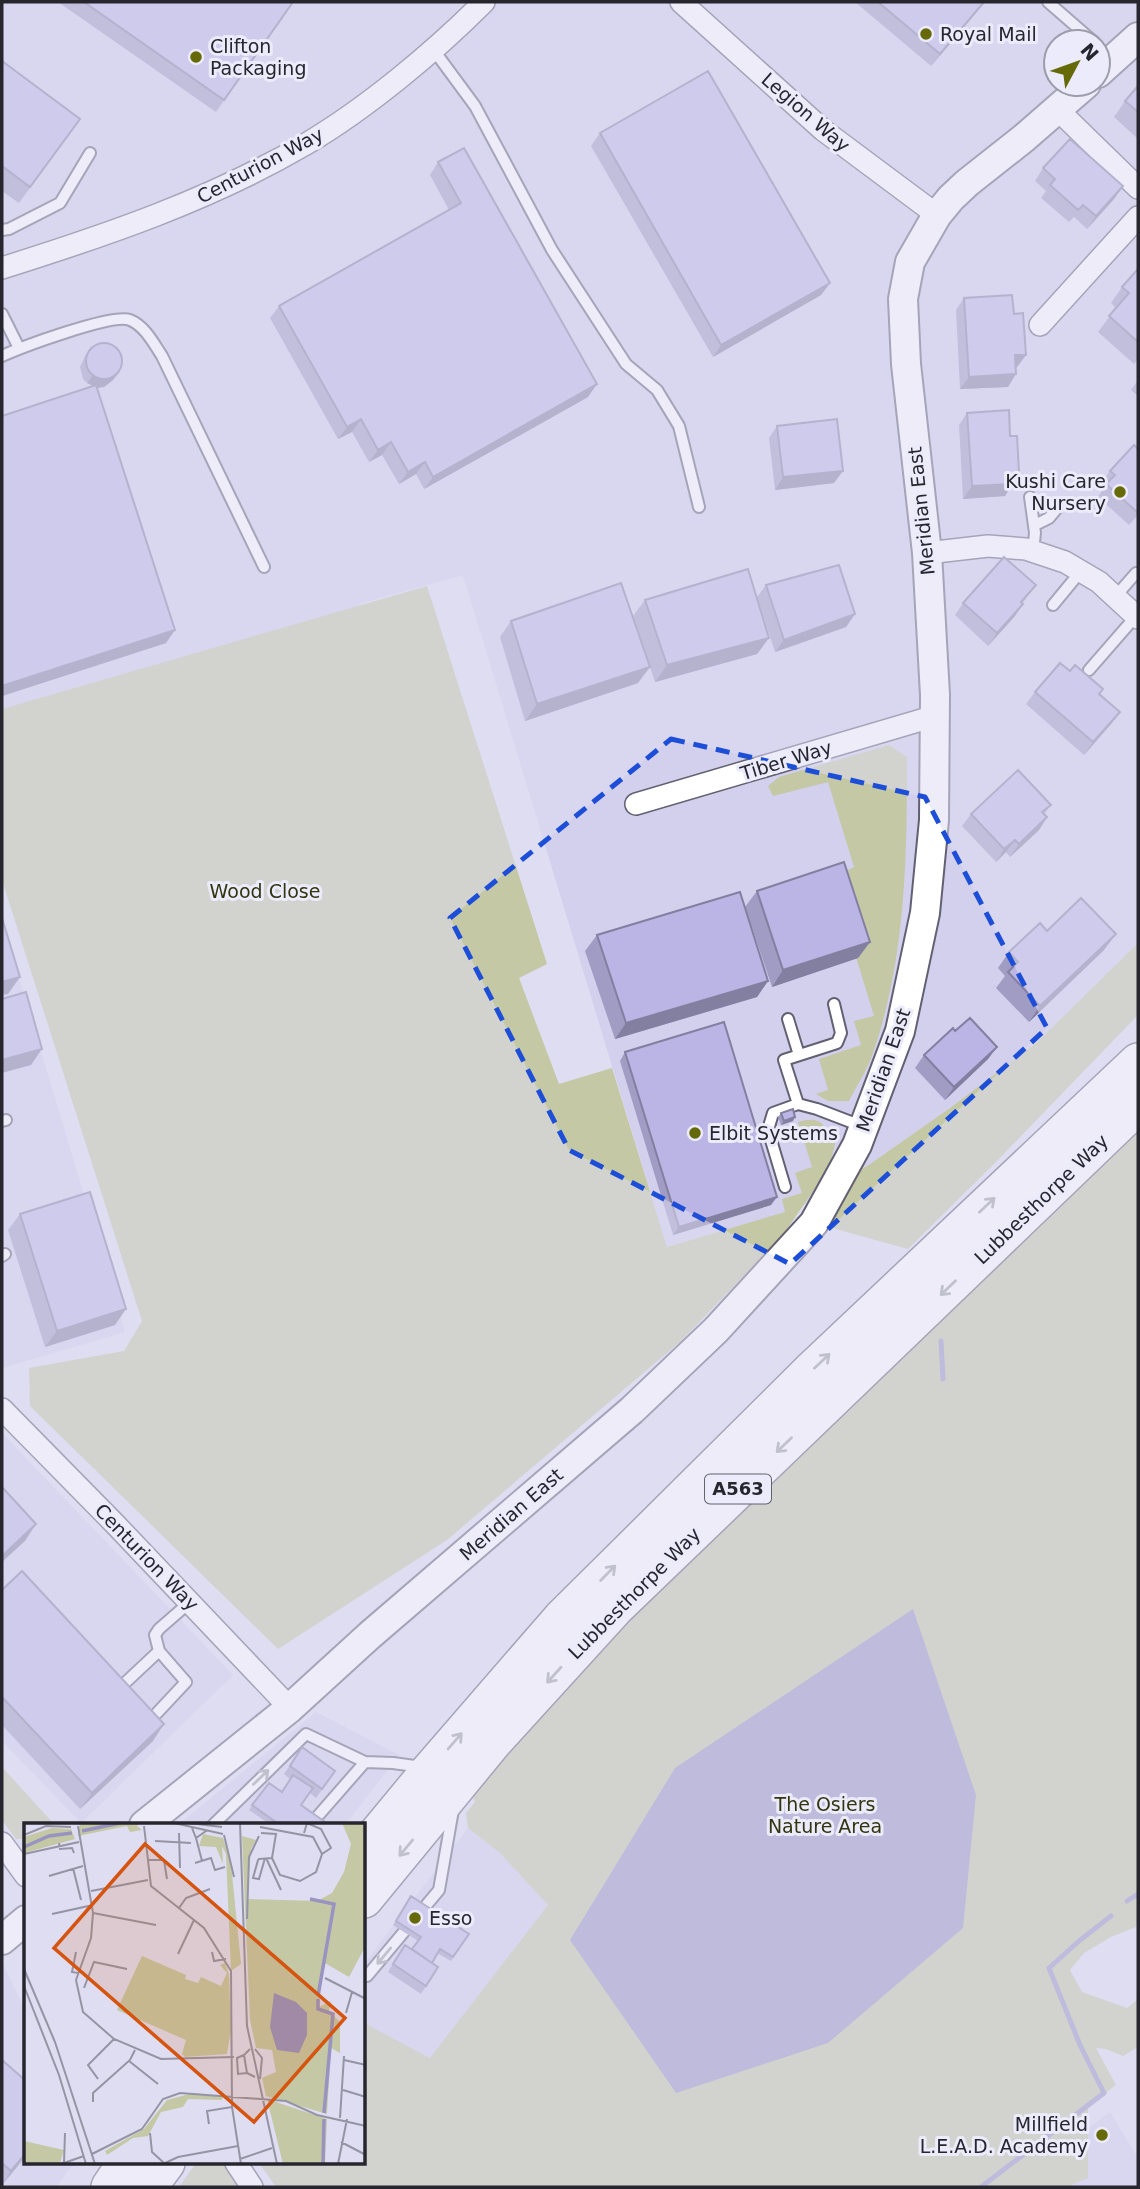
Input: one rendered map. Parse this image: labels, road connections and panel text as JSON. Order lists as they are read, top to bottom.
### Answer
{
  "streets": {
    "highway": ["Lubbesthorpe Way", "A563"],
    "street": [
      "Legion Way",
      "Centurion Way",
      "Meridian East",
      "Tiber Way"
    ]
  },
  "crossings": [
    ["Legion Way", "Meridian East"],
    ["Centurion Way", "Meridian East"],
    ["Meridian East", "Tiber Way"]
  ],
  "parks": ["Wood Close", "The Osiers Nature Area"],
  "places": [
    "Royal Mail",
    "Clifton Packaging",
    "Kushi Care Nursery",
    "Elbit Systems",
    "Esso",
    "Millfield L.E.A.D. Academy"
  ],
  "north": "top right"
}
